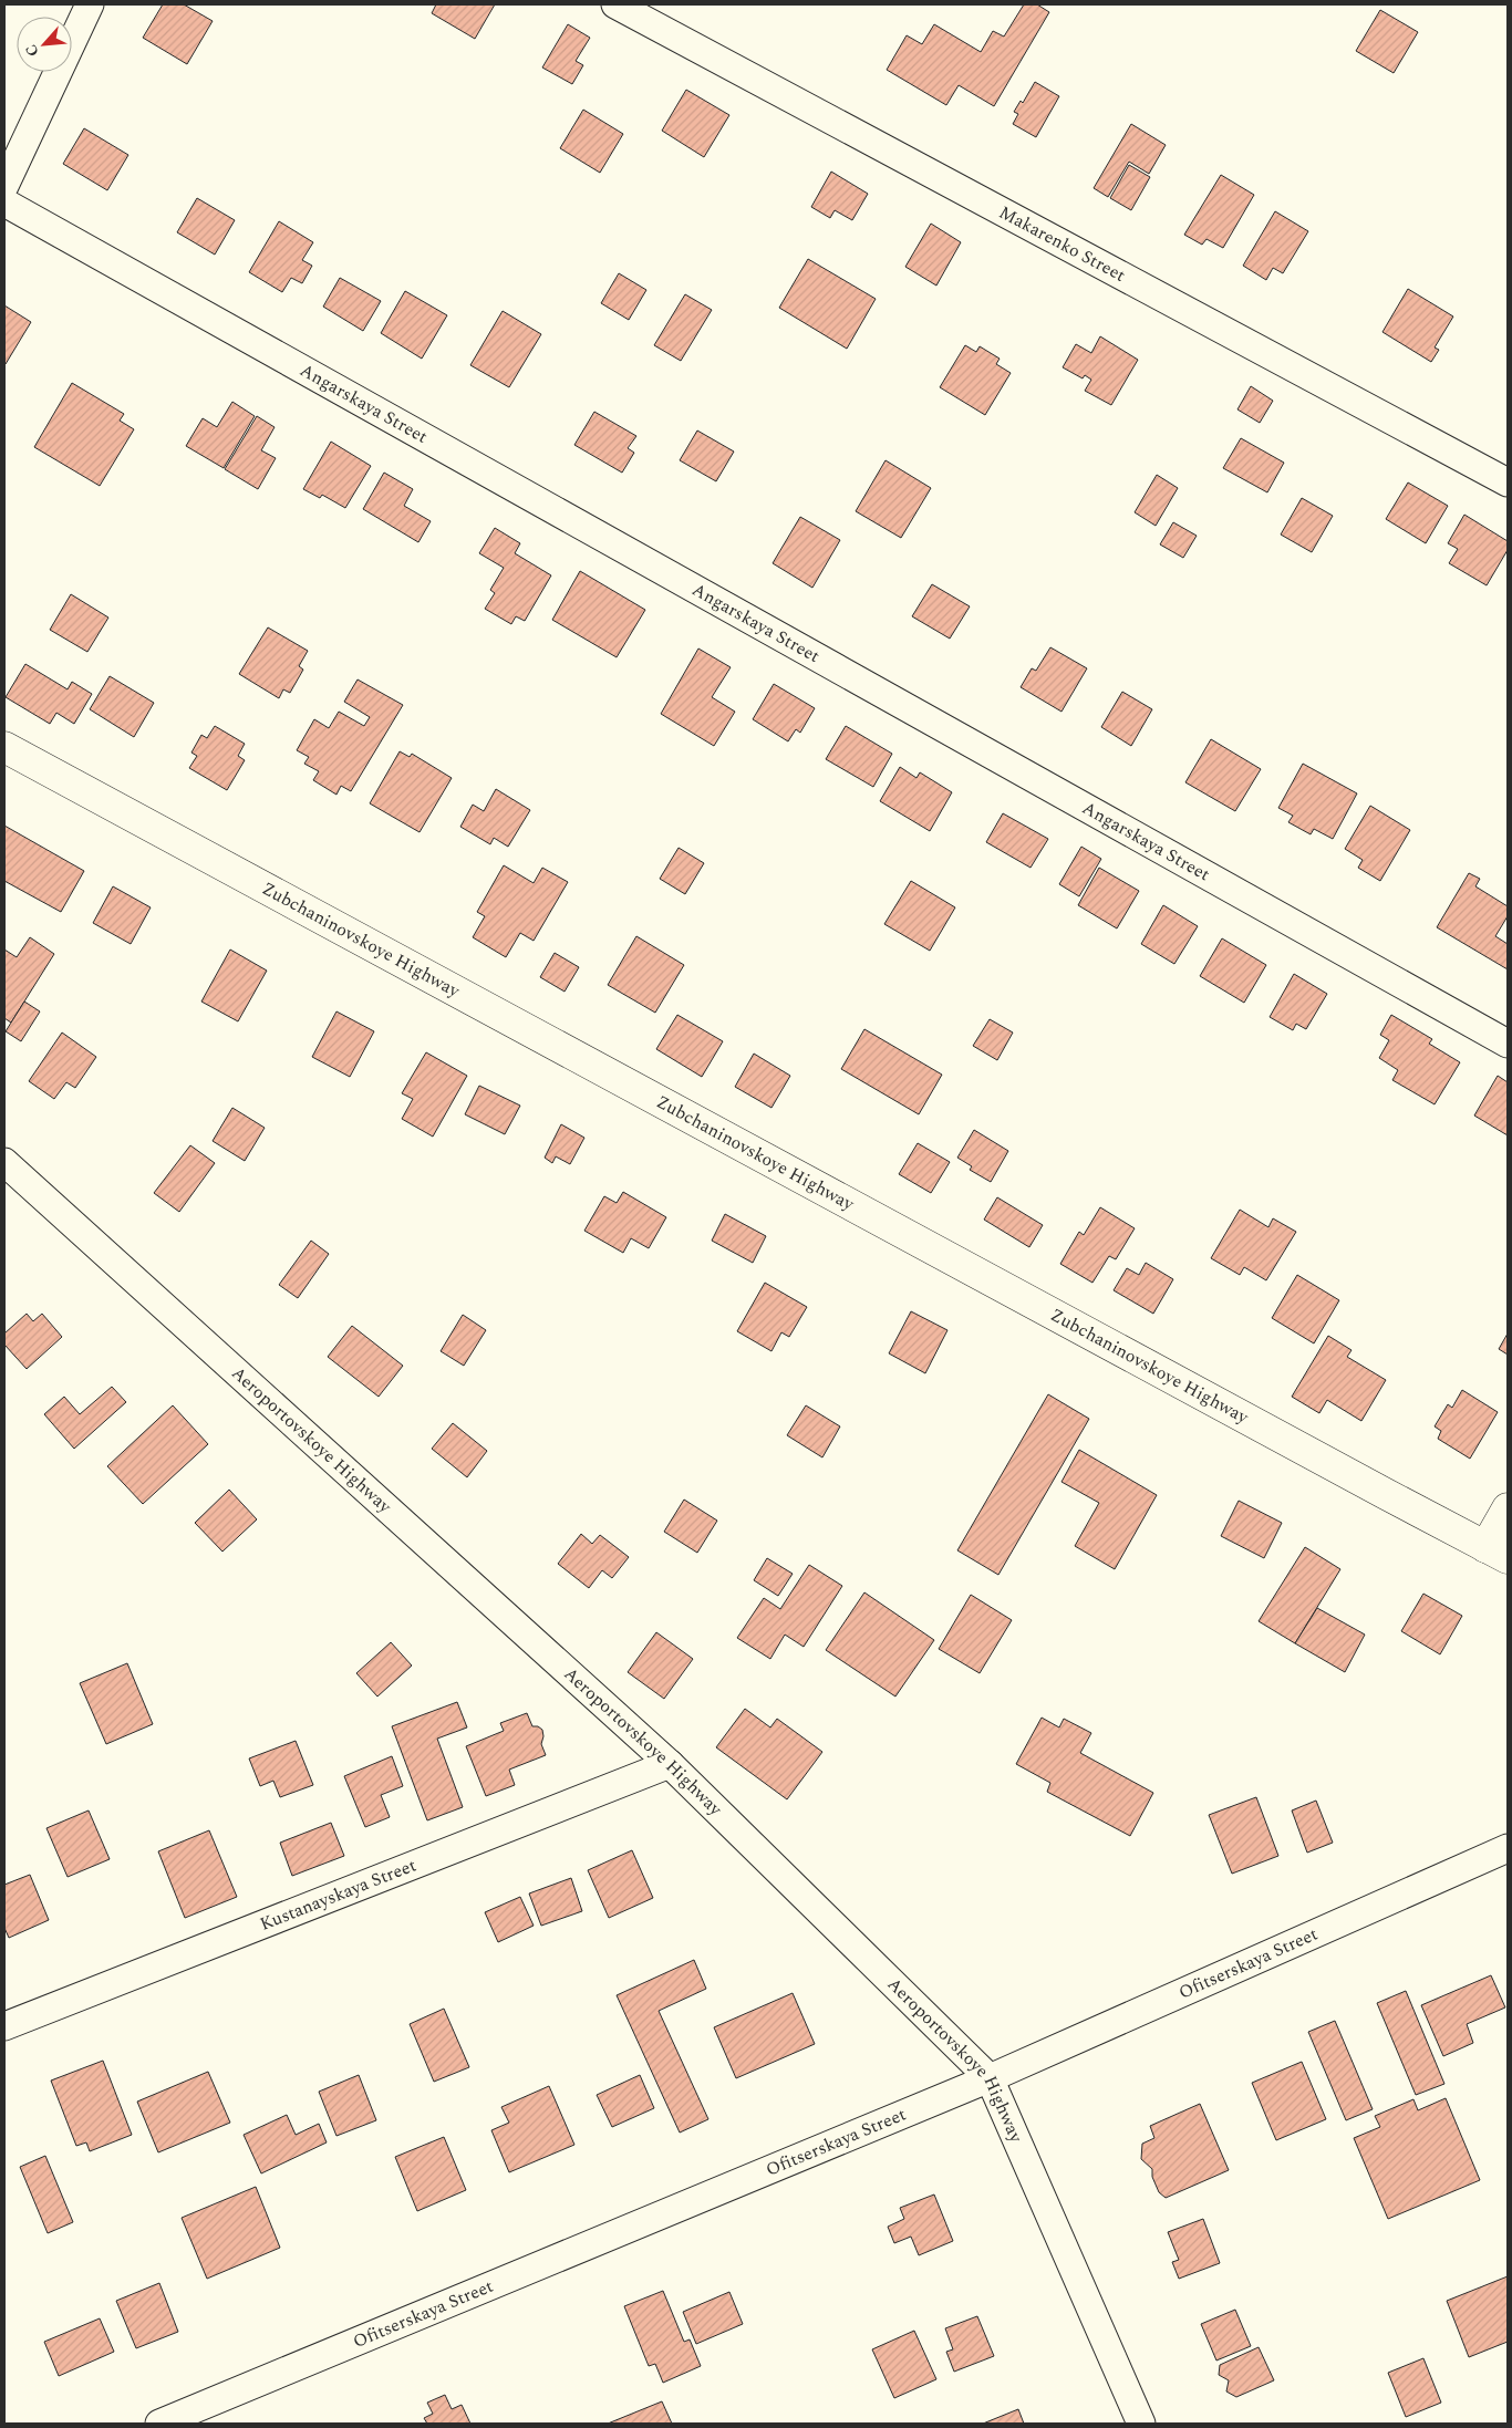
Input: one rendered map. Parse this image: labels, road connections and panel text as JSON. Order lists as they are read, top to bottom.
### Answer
{
  "streets": {
    "main road": ["Zubchaninovskoye Highway"],
    "street": [
      "Makarenko Street",
      "Angarskaya Street",
      "Aeroportovskoye Highway",
      "Kustanayskaya Street",
      "Ofitserskaya Street"
    ]
  },
  "crossings": [
    ["Aeroportovskoye Highway", "Kustanayskaya Street"],
    ["Aeroportovskoye Highway", "Ofitserskaya Street"]
  ],
  "north": "bottom left"
}
